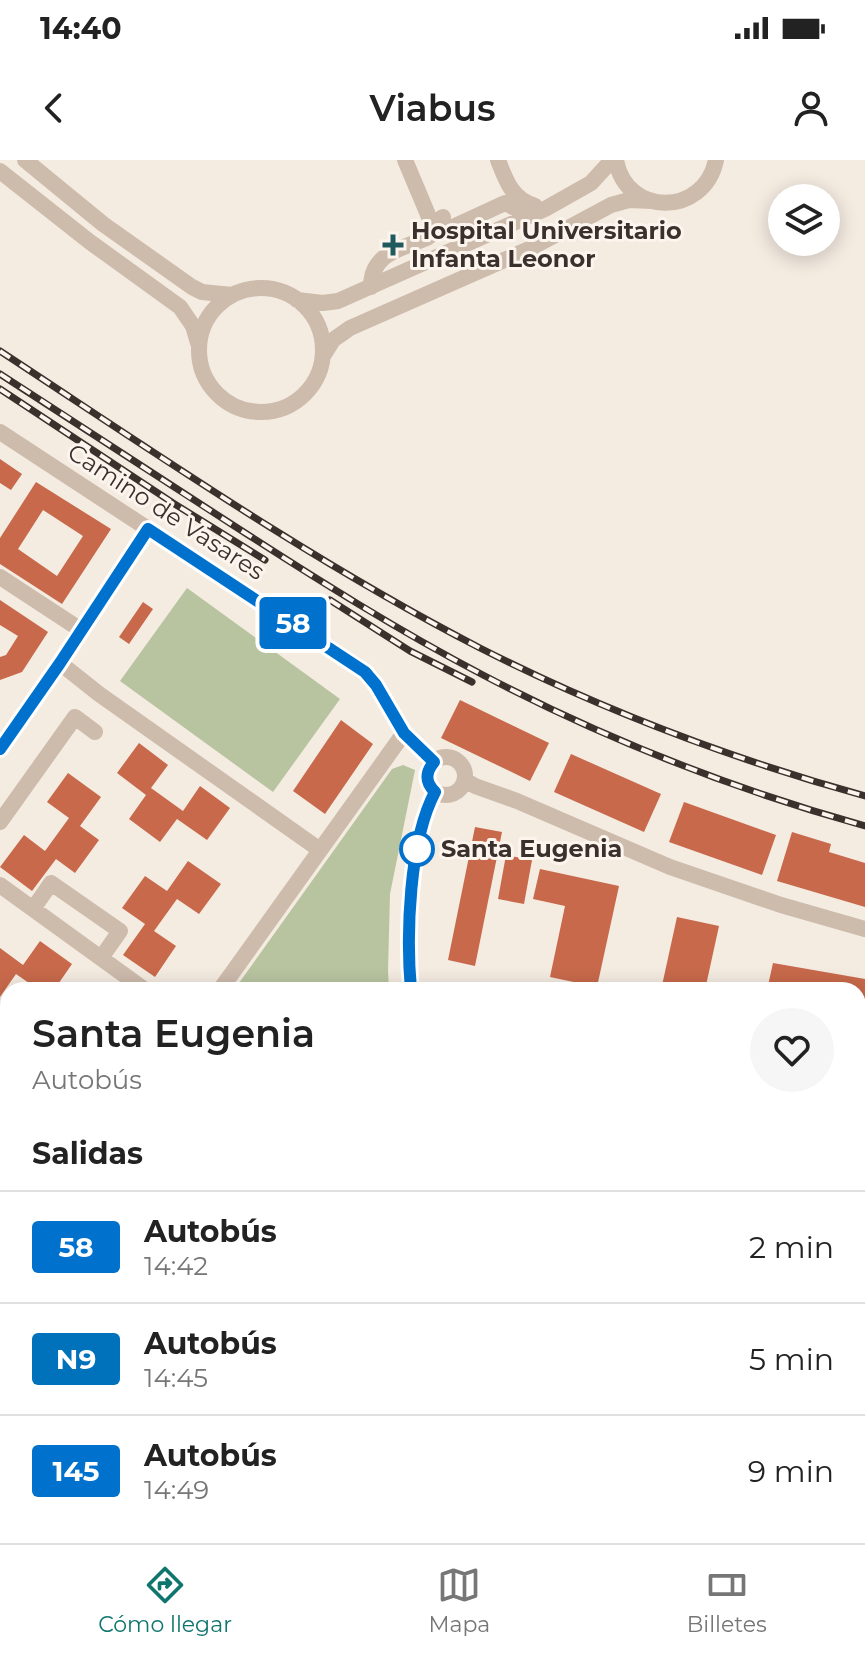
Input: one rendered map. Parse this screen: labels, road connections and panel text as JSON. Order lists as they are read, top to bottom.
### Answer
{
  "streets": {
    "street": ["Camino de Vasares"]
  },
  "places": {
    "health": ["Hospital Universitario Infanta Leonor"],
    "other": ["Santa Eugenia"]
  },
  "lines": ["bus line 58"],
  "page": {
    "status": "14:40",
    "header": "Viabus",
    "on_map": "58",
    "heading": [
      ["Santa Eugenia", "Autobús"],
      "Salidas"
    ],
    "list": [
      {
        "mark": "58",
        "name": "Autobús",
        "note": "14:42",
        "value": "2 min"
      },
      {
        "mark": "N9",
        "name": "Autobús",
        "note": "14:45",
        "value": "5 min"
      },
      {
        "mark": "145",
        "name": "Autobús",
        "note": "14:49",
        "value": "9 min"
      }
    ],
    "tabs": ["Cómo llegar", "Mapa", "Billetes"]
  }
}
